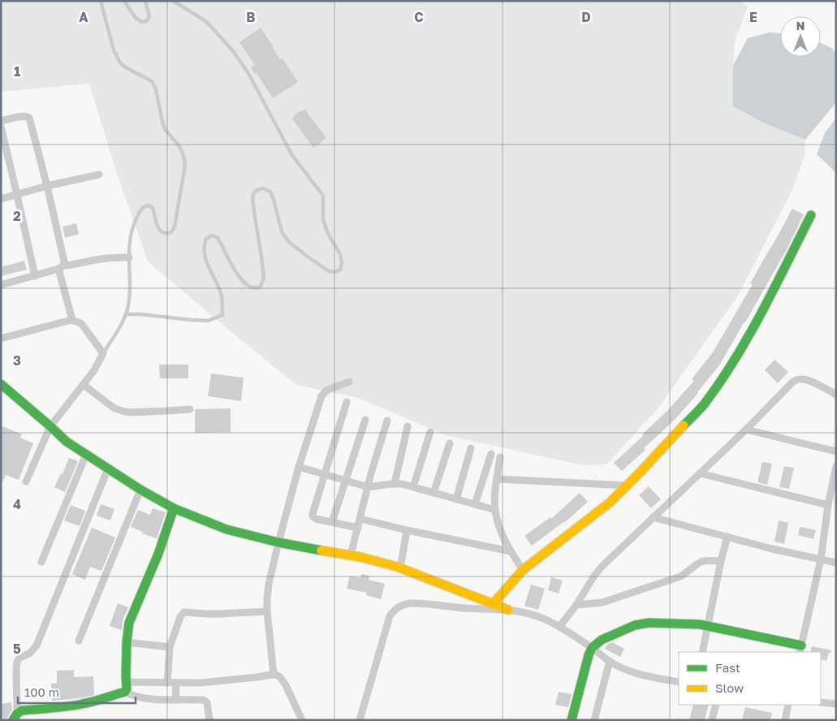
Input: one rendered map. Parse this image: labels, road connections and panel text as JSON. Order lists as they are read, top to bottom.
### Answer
{
  "legend": ["Fast", "Slow"],
  "scale_bar": "100 m",
  "north": "top",
  "grid": {
    "columns": [
      "A",
      "B",
      "C",
      "D",
      "E"
    ],
    "rows": [
      "1",
      "2",
      "3",
      "4",
      "5"
    ]
  }
}
